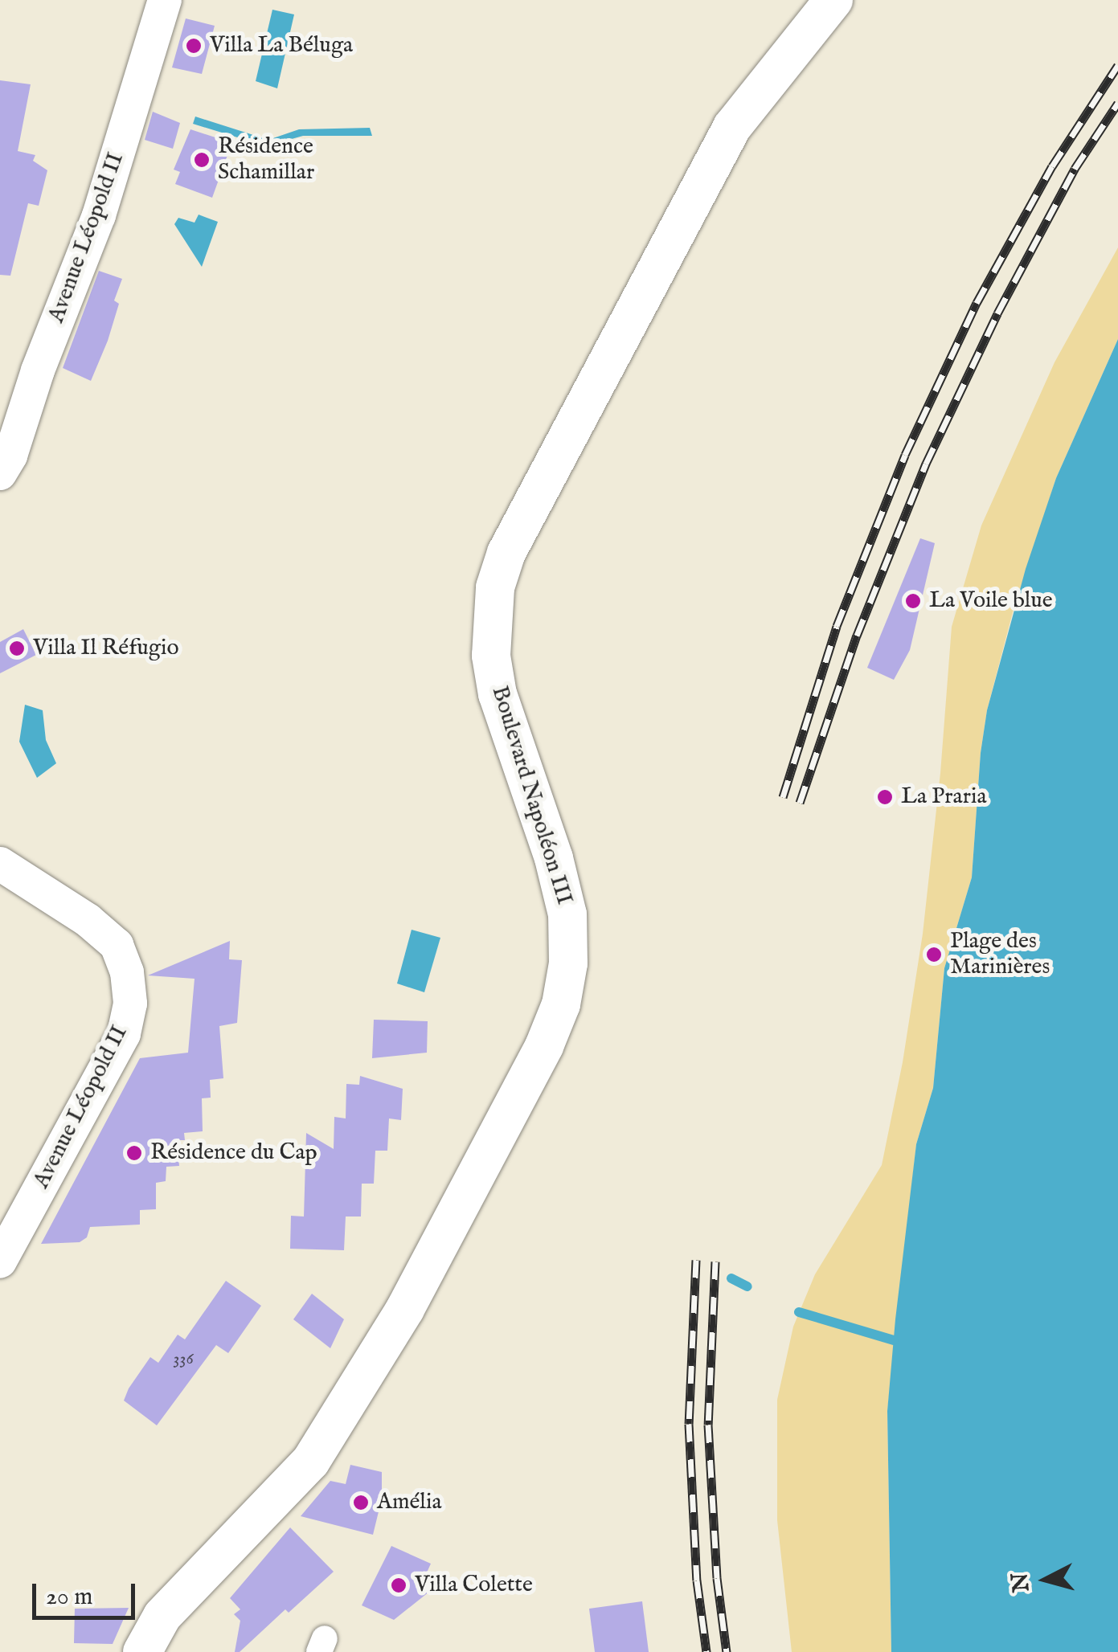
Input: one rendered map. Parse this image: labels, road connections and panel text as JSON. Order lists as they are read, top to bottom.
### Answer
{
  "streets": {
    "main road": ["Boulevard Napoléon III"],
    "street": ["Avenue Léopold II"]
  },
  "places": [
    "Villa La Béluga",
    "Résidence Schamillar",
    "La Voile blue",
    "Villa Il Réfugio",
    "La Praria",
    "Plage des Marinières",
    "Résidence du Cap",
    "Amélia",
    "Villa Colette"
  ],
  "house_numbers": ["336"],
  "scale_bar": "20 m",
  "north": "left"
}
